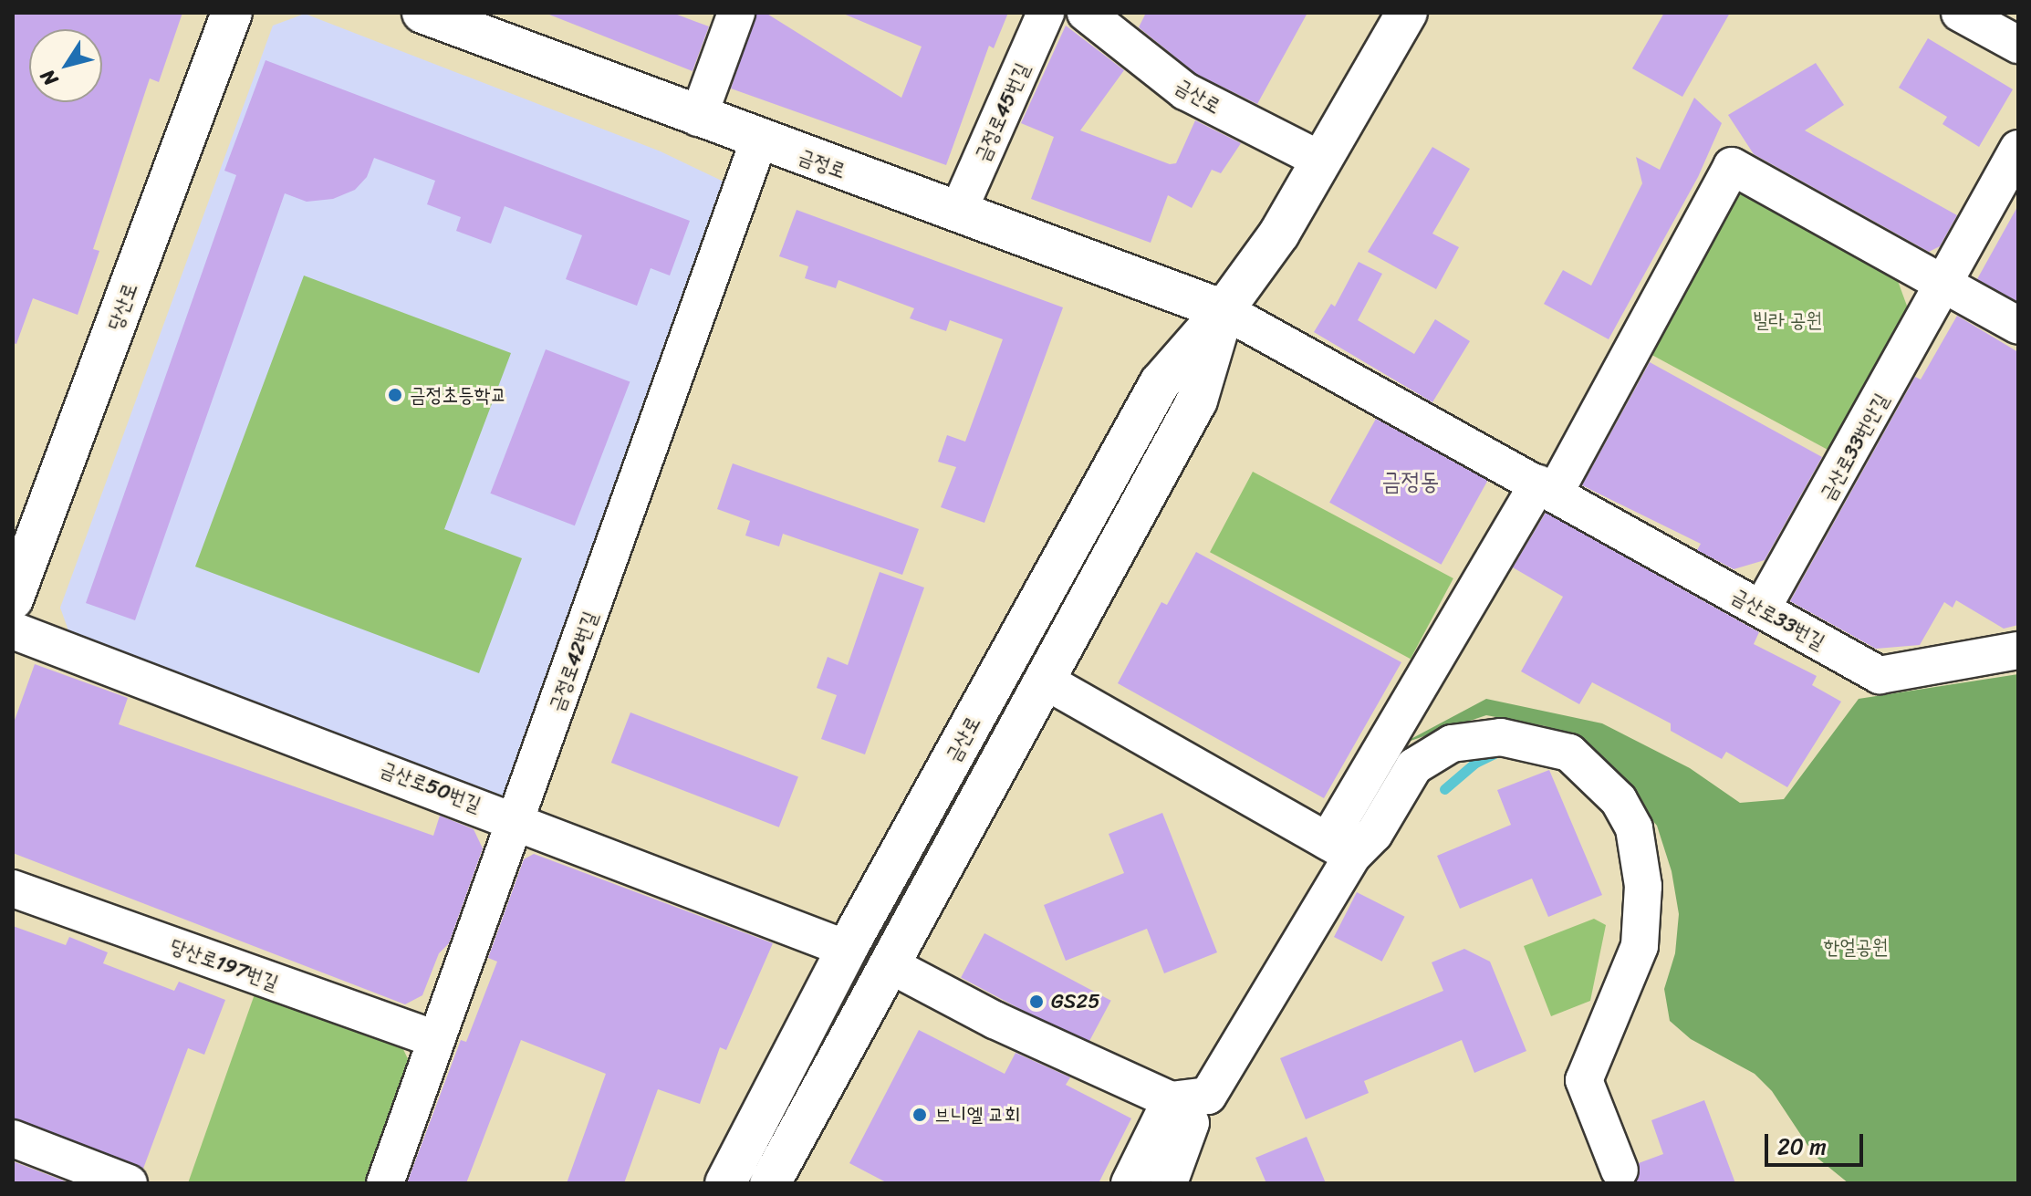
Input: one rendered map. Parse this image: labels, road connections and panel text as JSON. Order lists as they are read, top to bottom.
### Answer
{
  "streets": {
    "street": [
      "금산로",
      "금정로45번길",
      "금정로",
      "당산로",
      "금산로33번안길",
      "금산로33번길",
      "금정로42번길",
      "금산로50번길",
      "당산로197번길"
    ]
  },
  "crossings": [
    ["금산로", "금정로"],
    ["금산로", "금산로33번길"],
    ["금산로", "금산로50번길"],
    ["금정로45번길", "금정로"],
    ["금정로", "금산로33번길"],
    ["금정로", "금정로42번길"],
    ["금산로33번안길", "금산로33번길"],
    ["금정로42번길", "금산로50번길"],
    ["금정로42번길", "당산로197번길"]
  ],
  "districts": ["금정동"],
  "parks": ["빌라 공원", "한얼공원"],
  "places": ["금정초등학교", "GS25", "브니엘 교회"],
  "scale_bar": "20 m",
  "north": "bottom left"
}
